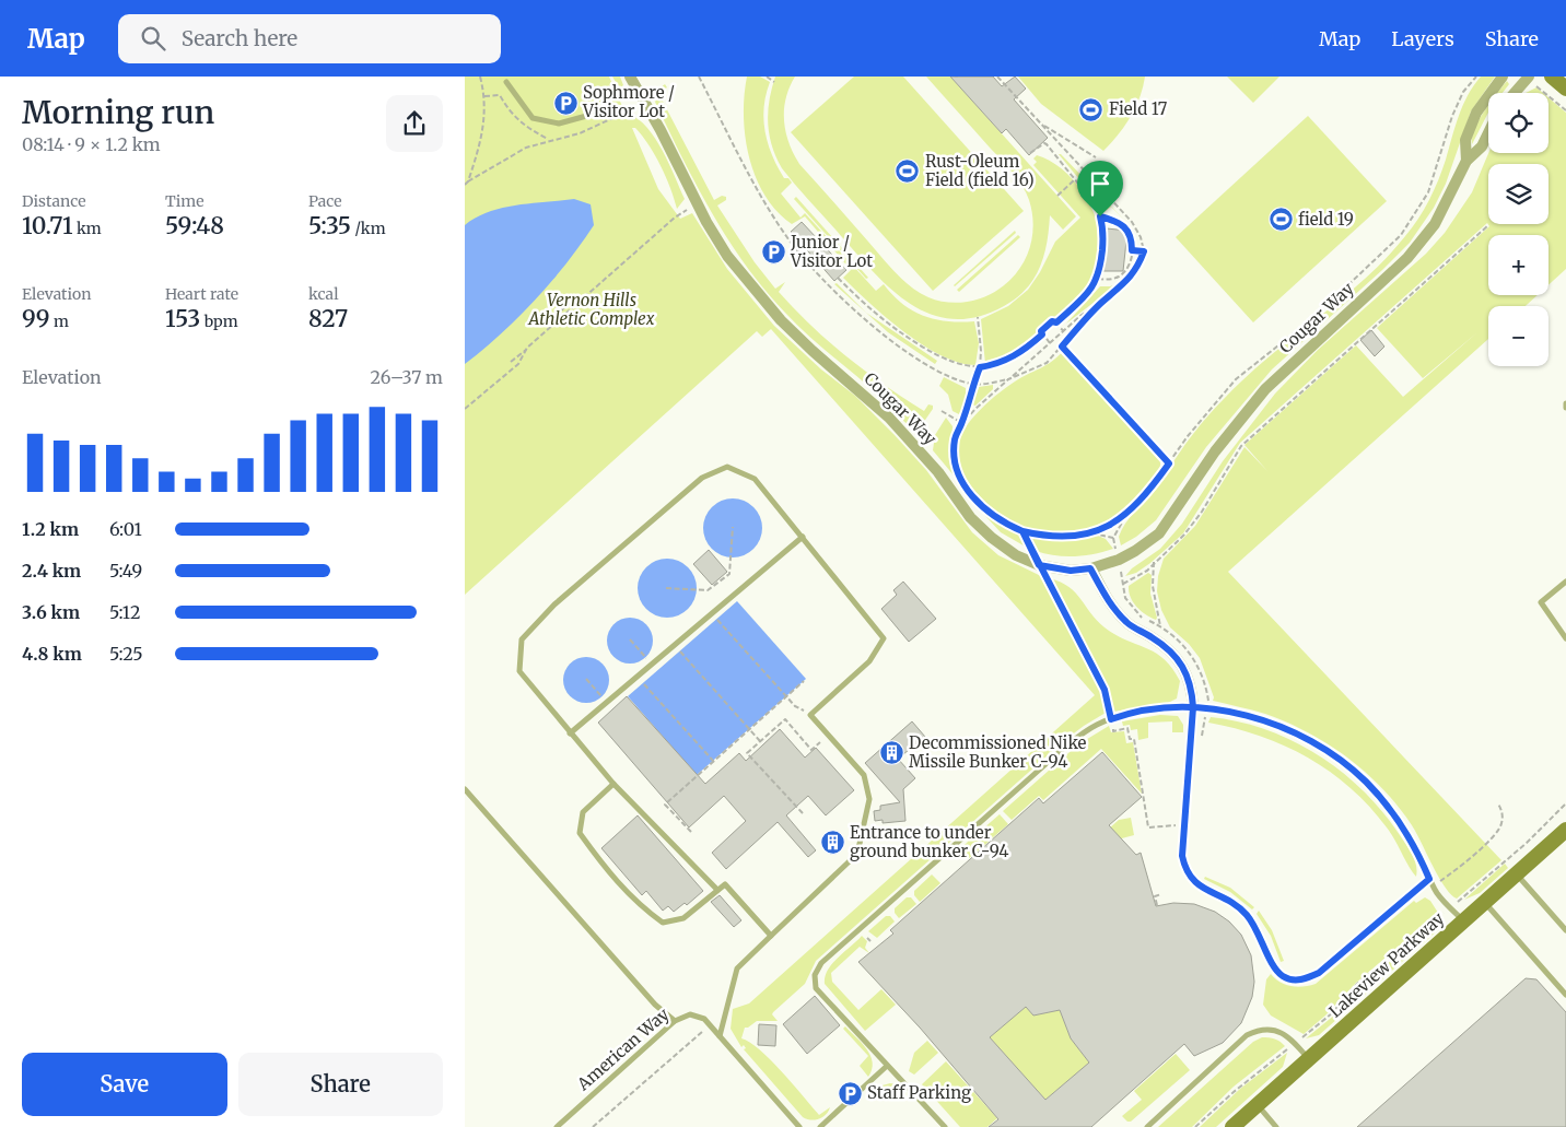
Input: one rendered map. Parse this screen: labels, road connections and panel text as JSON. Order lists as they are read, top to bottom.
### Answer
{
  "streets": {
    "street": ["Cougar Way", "Lakeview Parkway"],
    "lane": ["American Way"]
  },
  "parks": ["Vernon Hills Athletic Complex"],
  "places": {
    "parking": ["Sophmore / Visitor Lot", "Junior / Visitor Lot", "Staff Parking"],
    "sports": ["Field 17", "Rust-Oleum Field (field 16)", "field 19"],
    "building": ["Decommissioned Nike Missile Bunker C-94", "Entrance to under ground bunker C-94"]
  },
  "page": {
    "header": "Map",
    "search": "Search here",
    "nav": ["Map", "Layers", "Share"],
    "heading": ["Morning run", "08:14 · 9 × 1.2 km"],
    "map_buttons": ["+", "−"],
    "stats": [
      ["Distance", "10.71 km"],
      ["Time", "59:48"],
      ["Pace", "5:35 /km"],
      ["Elevation", "99 m"],
      ["Heart rate", "153 bpm"],
      ["kcal", "827"]
    ],
    "chart": ["Elevation", "26–37 m"],
    "list": [
      {
        "name": "1.2 km",
        "note": "6:01"
      },
      {
        "name": "2.4 km",
        "note": "5:49"
      },
      {
        "name": "3.6 km",
        "note": "5:12"
      },
      {
        "name": "4.8 km",
        "note": "5:25"
      }
    ],
    "buttons": ["Save", "Share"]
  }
}
